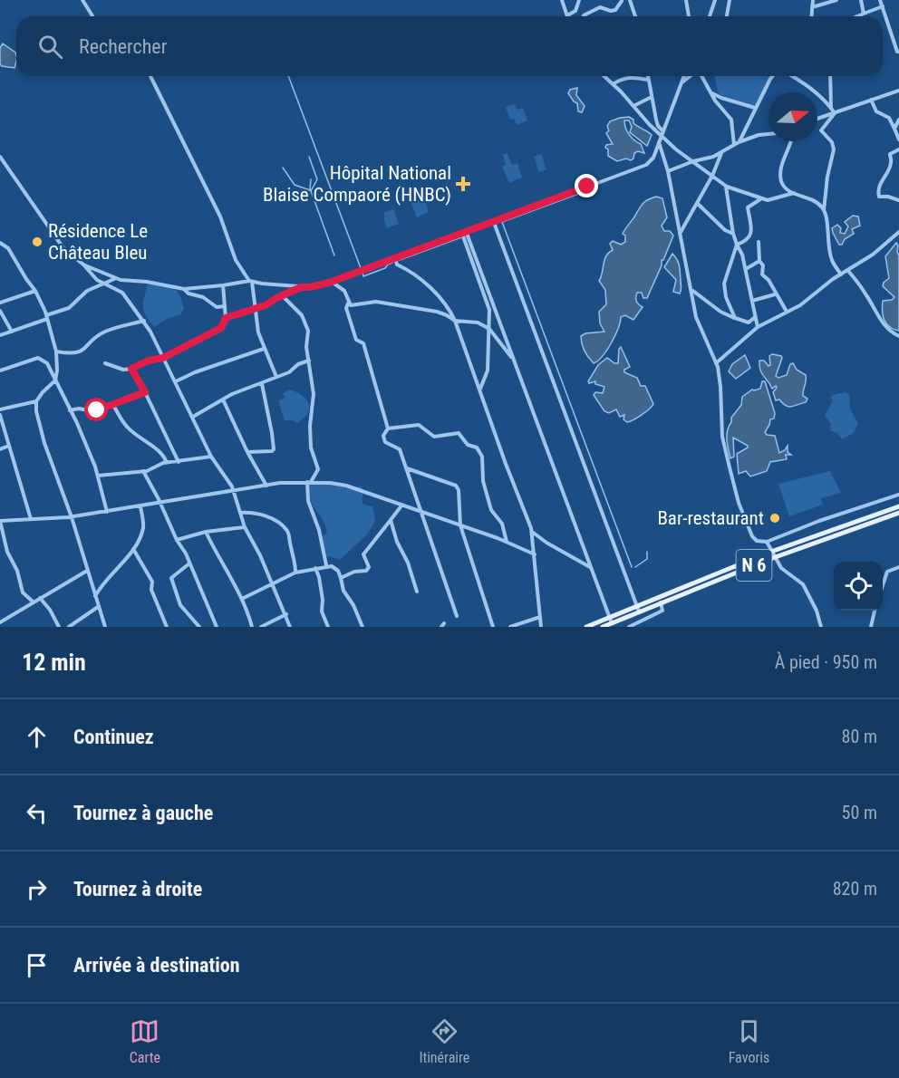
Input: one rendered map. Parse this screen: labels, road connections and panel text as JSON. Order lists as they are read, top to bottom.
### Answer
{
  "streets": {
    "main road": ["N 6"]
  },
  "places": {
    "health": ["Hôpital National Blaise Compaoré (HNBC)"],
    "other": ["Résidence Le Château Bleu", "Bar-restaurant"]
  },
  "north": "right",
  "page": {
    "search": "Rechercher",
    "heading": ["12 min", "À pied · 950 m"],
    "list": [
      ["Continuez", "80 m"],
      ["Tournez à gauche", "50 m"],
      ["Tournez à droite", "820 m"],
      "Arrivée à destination"
    ],
    "nav": ["Carte", "Itinéraire", "Favoris"]
  }
}
